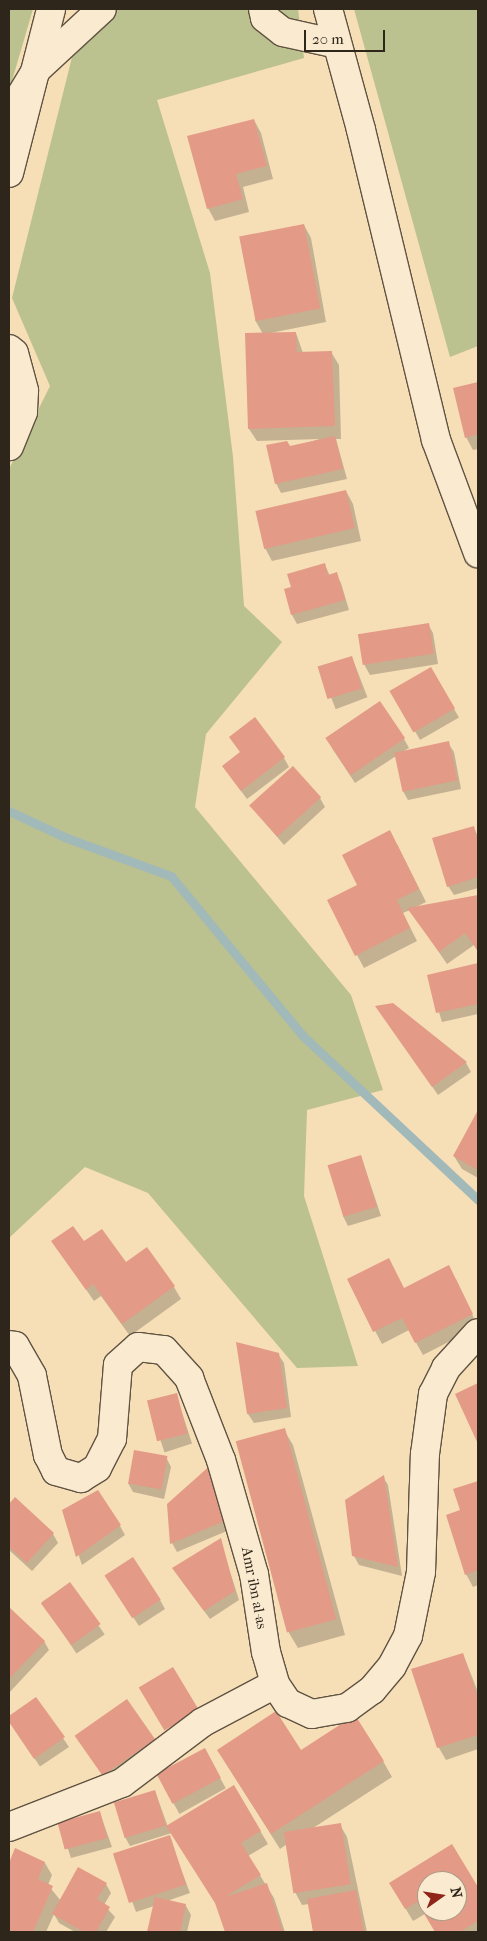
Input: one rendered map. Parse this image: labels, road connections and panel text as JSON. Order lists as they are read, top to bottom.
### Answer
{
  "streets": {
    "street": ["Amr ibn al-as"]
  },
  "scale_bar": "20 m",
  "north": "right"
}
